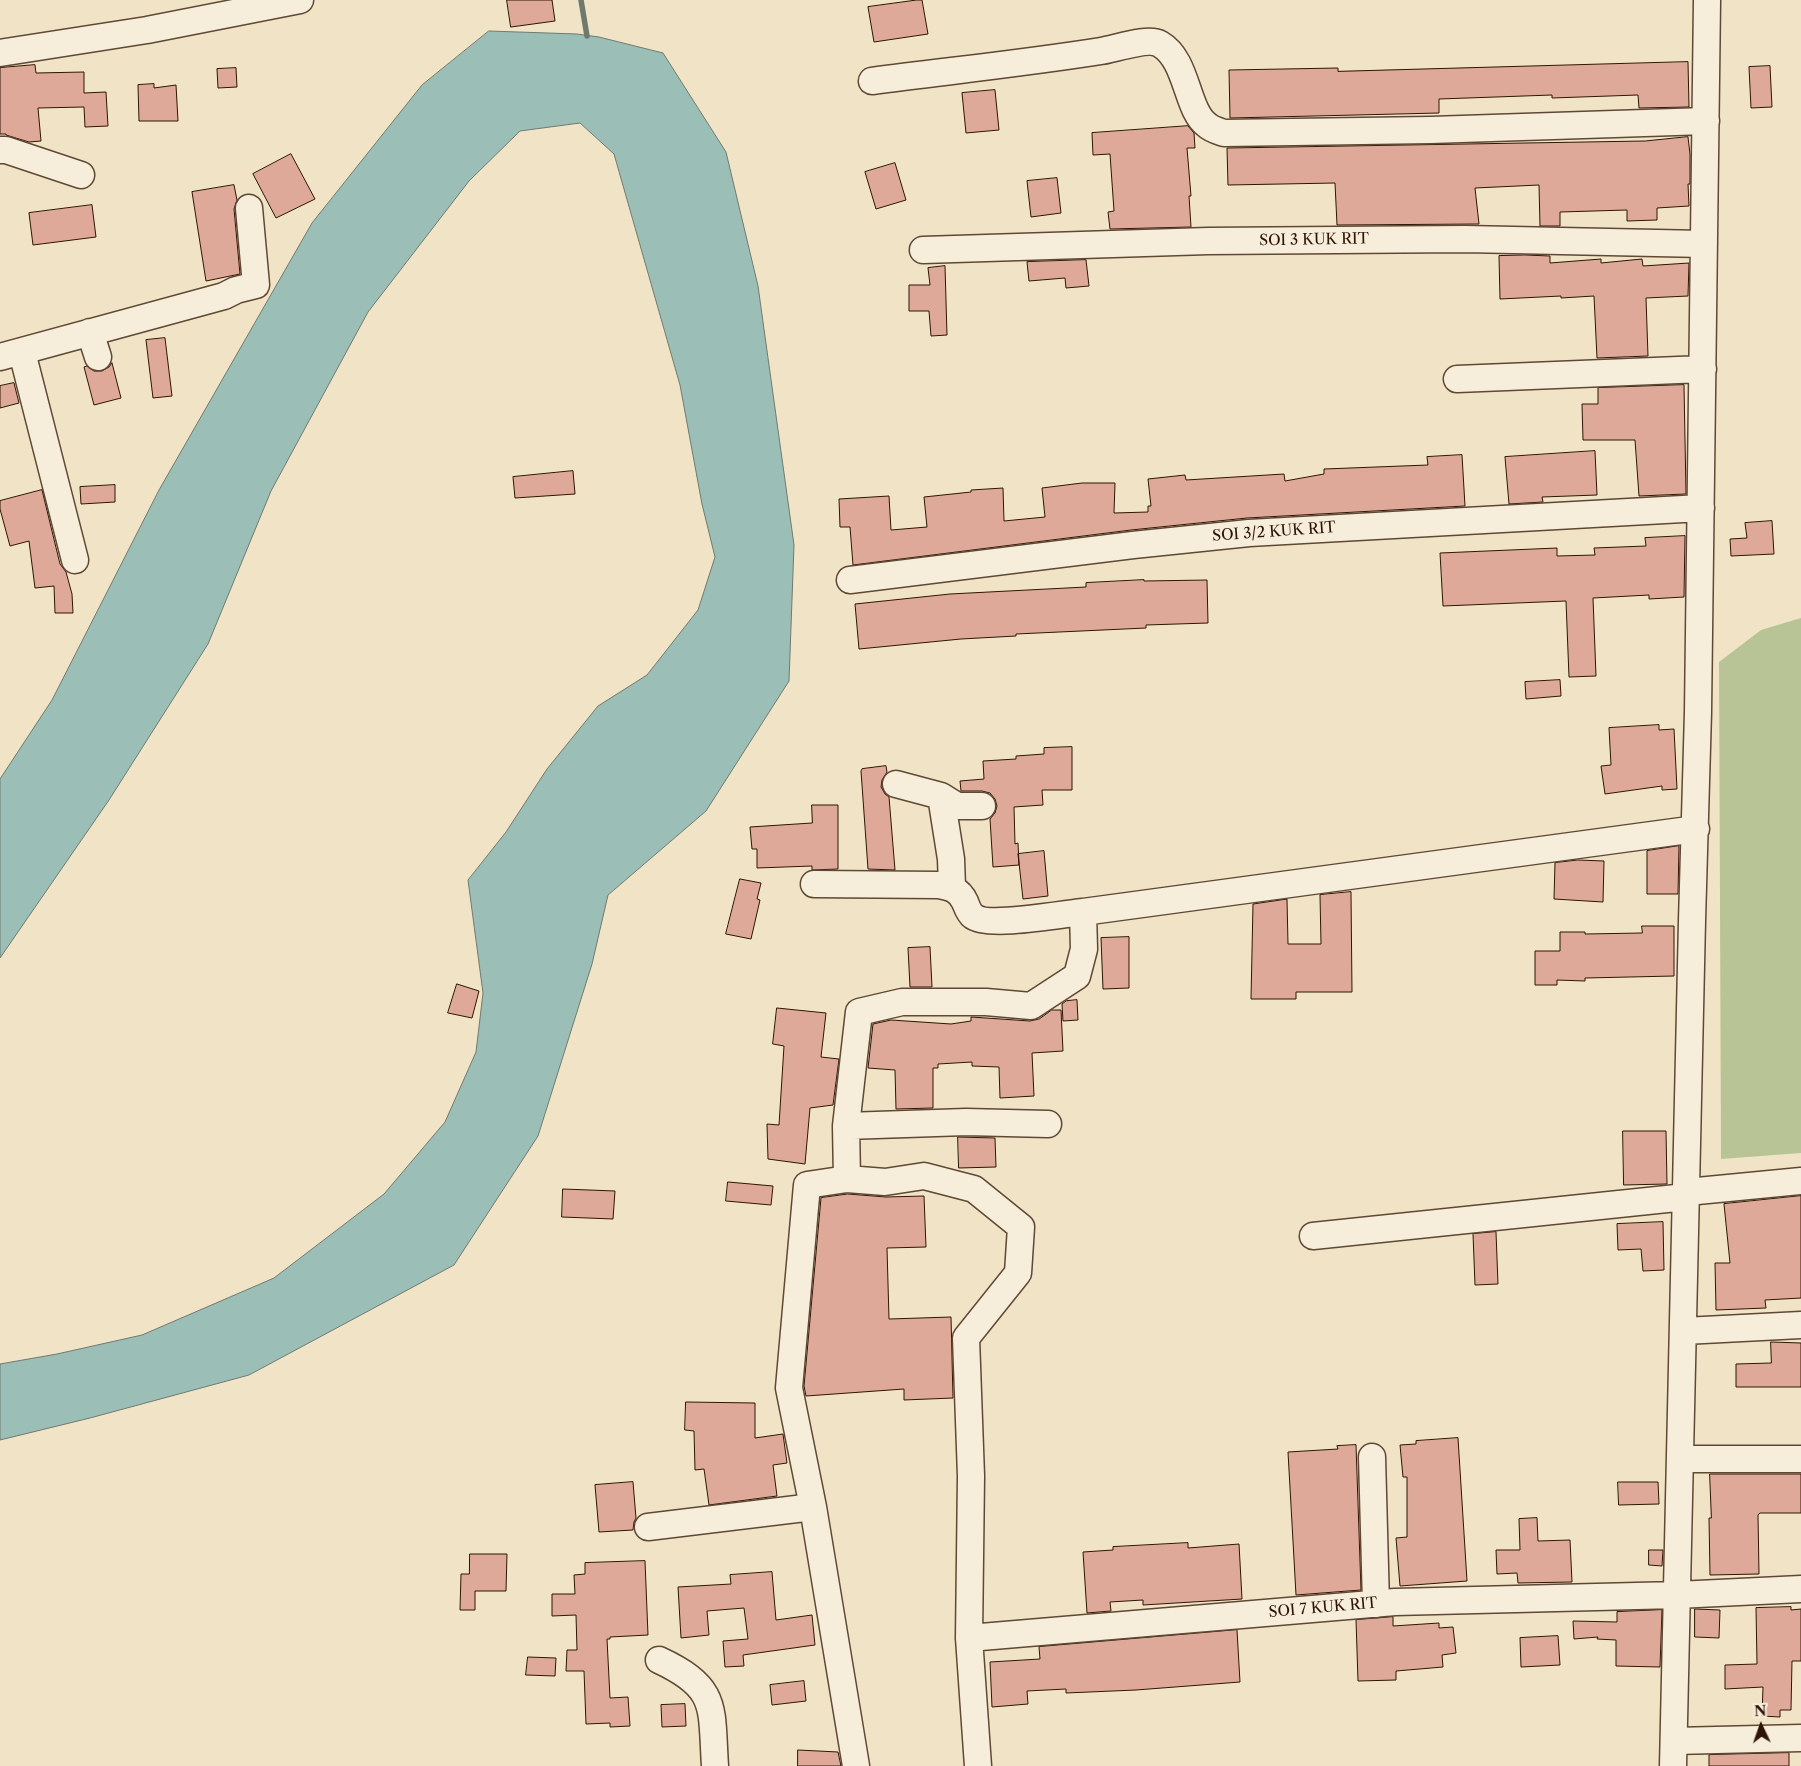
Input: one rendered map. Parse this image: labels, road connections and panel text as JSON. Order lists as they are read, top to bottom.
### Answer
{
  "streets": {
    "street": ["SOI 3 KUK RIT", "SOI 3/2 KUK RIT", "SOI 7 KUK RIT"]
  },
  "north": "top"
}
